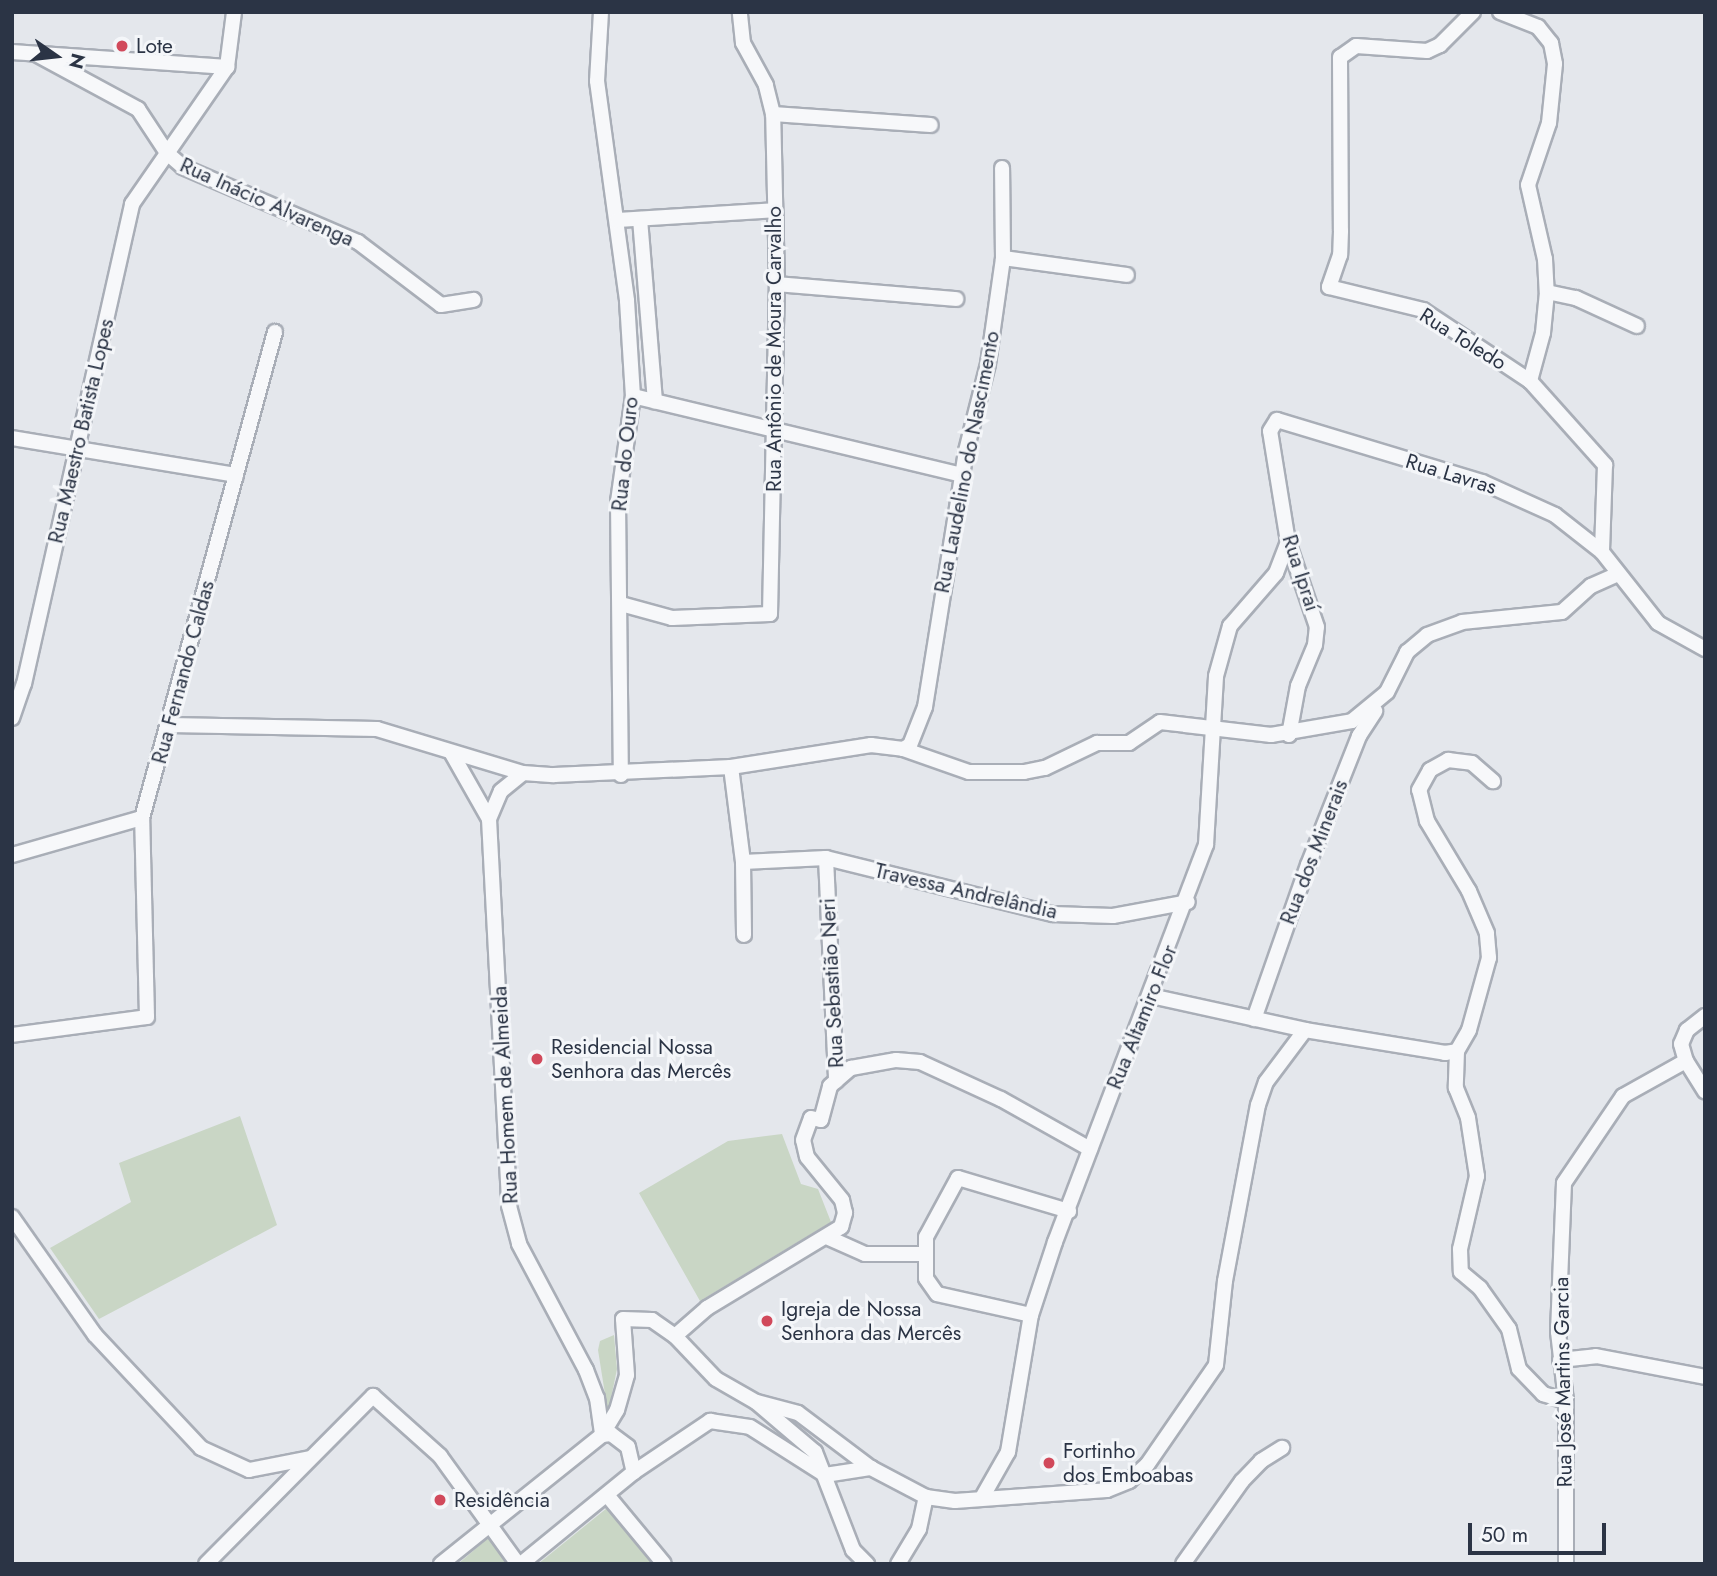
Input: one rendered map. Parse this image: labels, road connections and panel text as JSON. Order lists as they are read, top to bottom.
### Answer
{
  "streets": {
    "street": [
      "Rua Inácio Alvarenga",
      "Rua Toledo",
      "Rua Antônio de Moura Carvalho",
      "Rua Maestro Batista Lopes",
      "Rua do Ouro",
      "Rua Laudelino do Nascimento",
      "Rua Lavras",
      "Rua Ipraí",
      "Rua Fernando Caldas",
      "Rua dos Minerais",
      "Travessa Andrelândia",
      "Rua Sebastião Neri",
      "Rua Altamiro Flor",
      "Rua Homem de Almeida",
      "Rua José Martins Garcia"
    ]
  },
  "crossings": [
    ["Rua Inácio Alvarenga", "Rua Maestro Batista Lopes"],
    ["Rua Toledo", "Rua Lavras"],
    ["Rua Antônio de Moura Carvalho", "Rua do Ouro"],
    ["Rua Lavras", "Rua Ipraí"],
    ["Rua Ipraí", "Rua Altamiro Flor"],
    ["Travessa Andrelândia", "Rua Sebastião Neri"],
    ["Travessa Andrelândia", "Rua Altamiro Flor"]
  ],
  "places": [
    "Lote",
    "Residencial Nossa Senhora das Mercês",
    "Igreja de Nossa Senhora das Mercês",
    "Fortinho dos Emboabas",
    "Residência"
  ],
  "scale_bar": "50 m",
  "north": "right"
}
